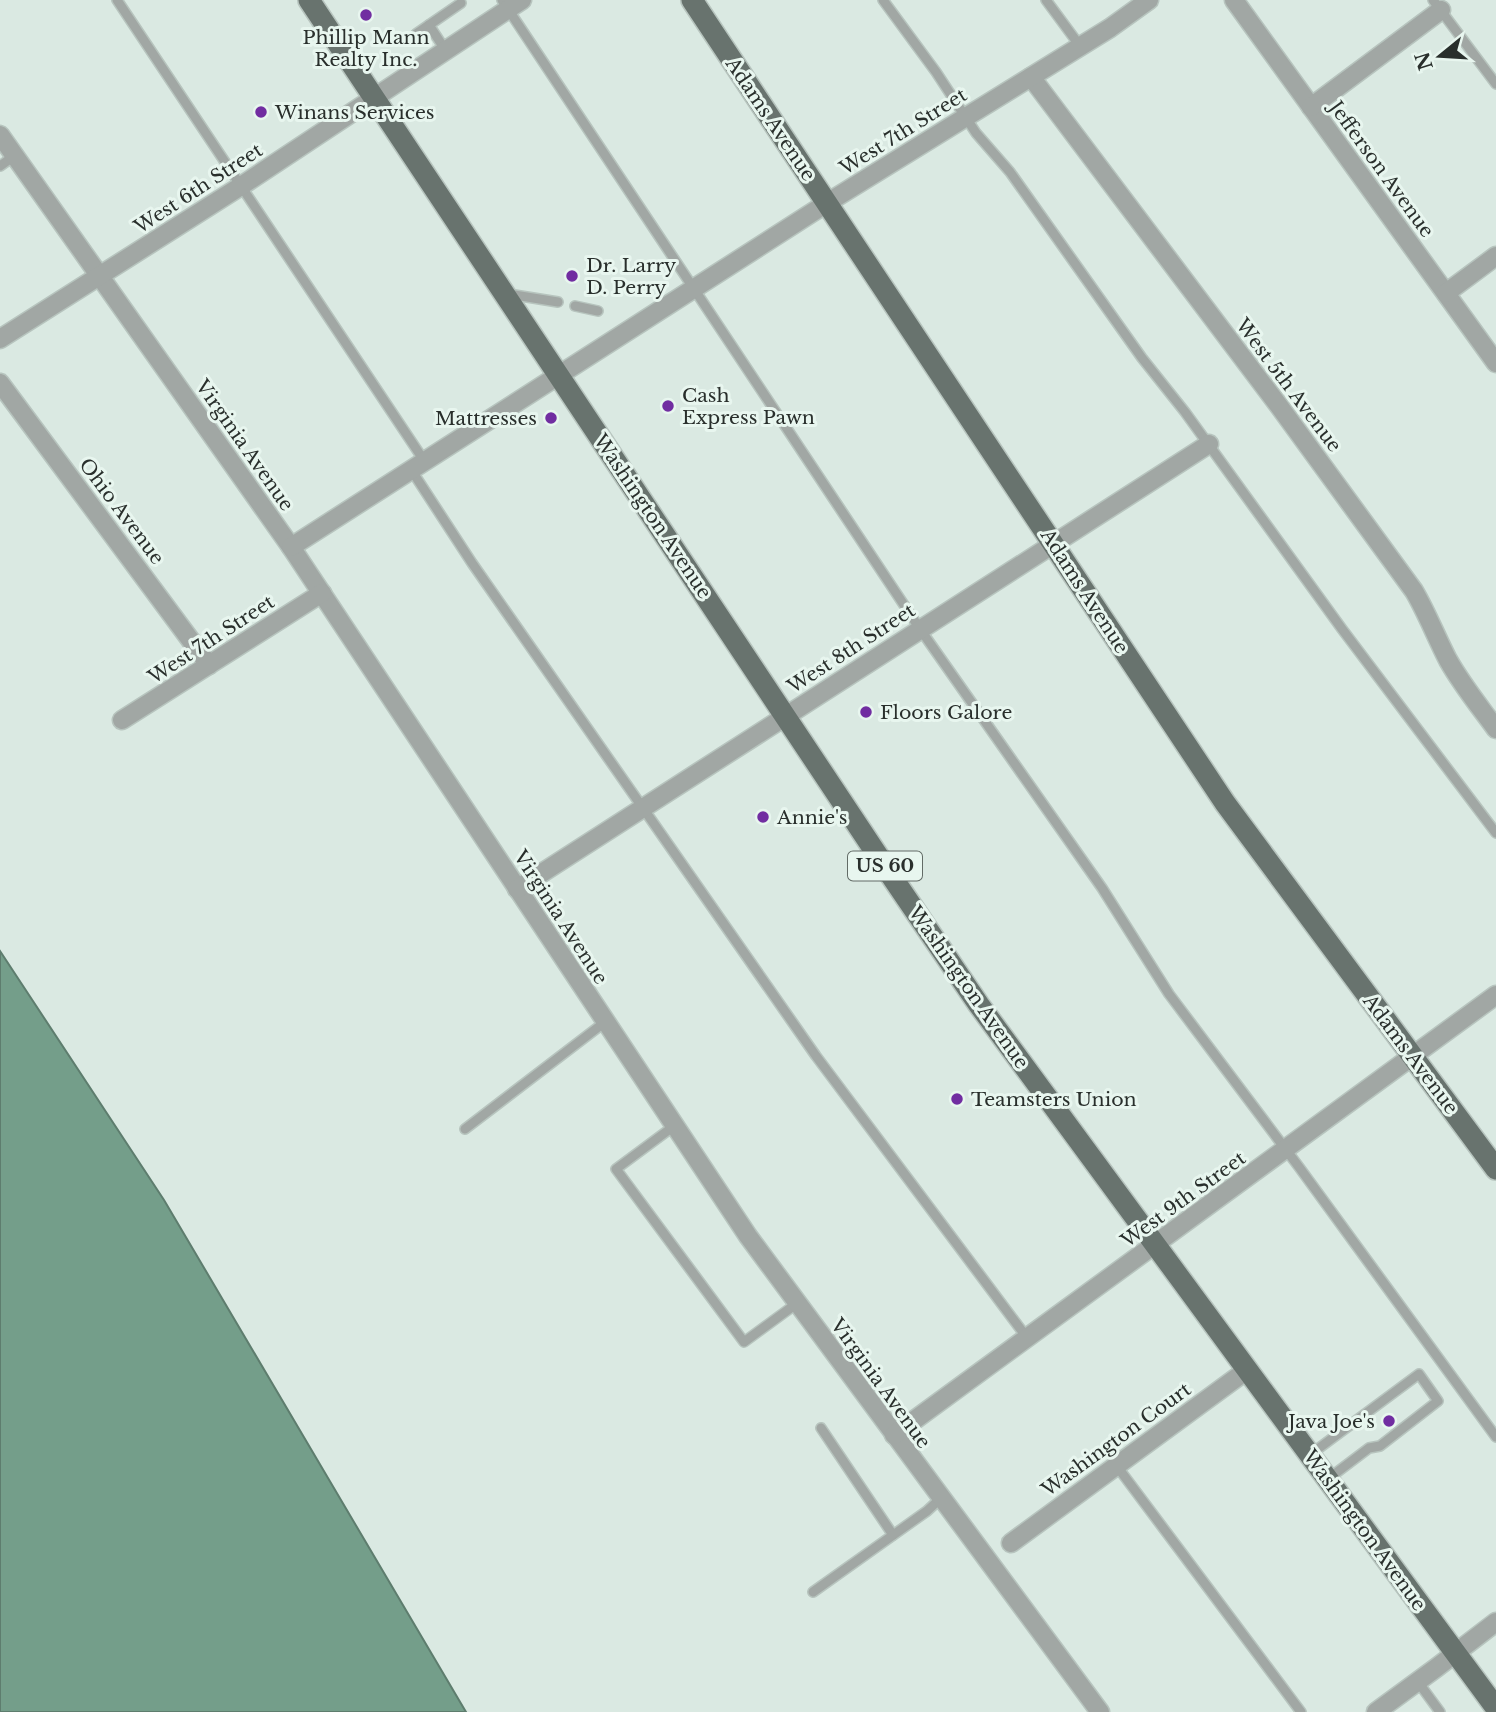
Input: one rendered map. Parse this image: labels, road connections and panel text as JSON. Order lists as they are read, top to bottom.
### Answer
{
  "streets": {
    "main road": ["Adams Avenue", "Washington Avenue", "US 60"],
    "street": [
      "West 7th Street",
      "Jefferson Avenue",
      "West 6th Street",
      "West 5th Avenue",
      "Virginia Avenue",
      "Ohio Avenue",
      "West 8th Street",
      "West 9th Street",
      "Washington Court"
    ]
  },
  "crossings": [
    ["Adams Avenue", "West 7th Street"],
    ["Adams Avenue", "West 8th Street"],
    ["Adams Avenue", "West 9th Street"],
    ["West 7th Street", "West 5th Avenue"],
    ["West 7th Street", "Virginia Avenue"],
    ["West 7th Street", "Ohio Avenue"],
    ["West 7th Street", "Washington Avenue"],
    ["West 6th Street", "Virginia Avenue"],
    ["West 6th Street", "Washington Avenue"],
    ["Virginia Avenue", "West 8th Street"],
    ["Virginia Avenue", "West 9th Street"],
    ["Washington Avenue", "West 8th Street"],
    ["Washington Avenue", "West 9th Street"],
    ["Washington Avenue", "Washington Court"]
  ],
  "places": [
    "Phillip Mann Realty Inc.",
    "Winans Services",
    "Dr. Larry D. Perry",
    "Cash Express Pawn",
    "Mattresses",
    "Floors Galore",
    "Annie's",
    "Teamsters Union",
    "Java Joe's"
  ],
  "north": "left"
}
